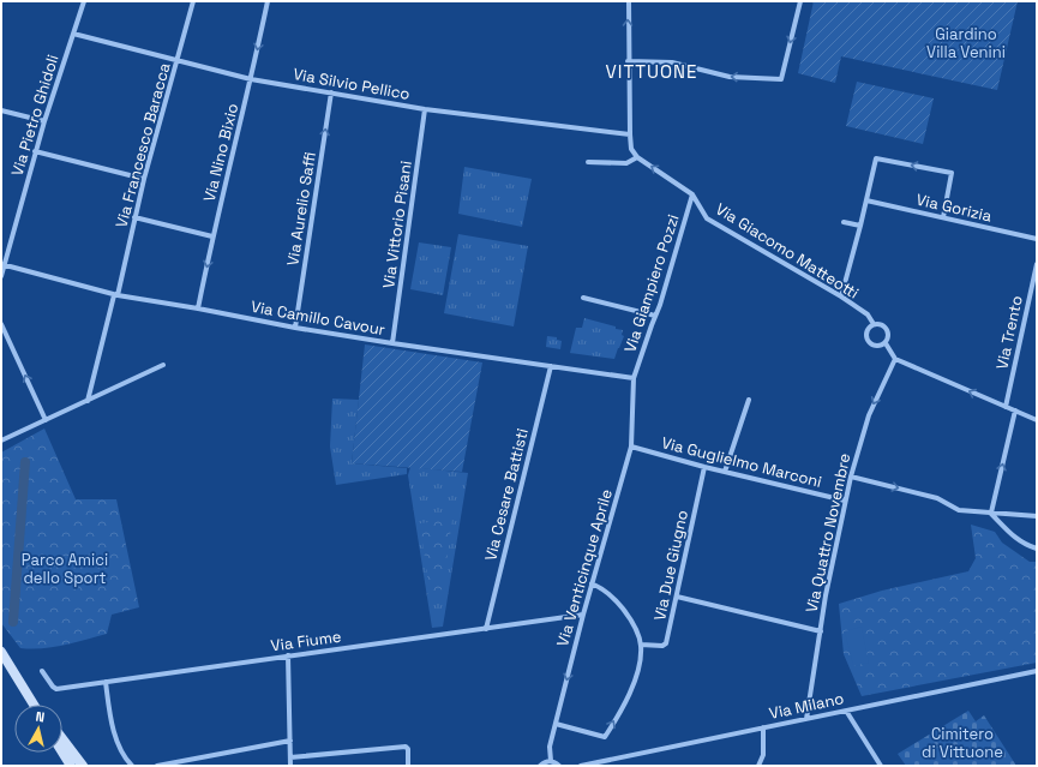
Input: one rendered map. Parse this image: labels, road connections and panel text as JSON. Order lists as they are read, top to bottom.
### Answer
{
  "streets": {
    "street": [
      "Via Silvio Pellico",
      "Via Pietro Ghidoli",
      "Via Francesco Baracca",
      "Via Nino Bixio",
      "Via Gorizia",
      "Via Aurelio Saffi",
      "Via Vittorio Pisani",
      "Via Giacomo Matteotti",
      "Via Giampiero Pozzi",
      "Via Camillo Cavour",
      "Via Trento",
      "Via Guglielmo Marconi",
      "Via Cesare Battisti",
      "Via Quattro Novembre",
      "Via Due Giugno",
      "Via Venticinque Aprile",
      "Via Fiume",
      "Via Milano"
    ]
  },
  "crossings": [
    ["Via Silvio Pellico", "Via Pietro Ghidoli"],
    ["Via Silvio Pellico", "Via Francesco Baracca"],
    ["Via Silvio Pellico", "Via Nino Bixio"],
    ["Via Silvio Pellico", "Via Aurelio Saffi"],
    ["Via Silvio Pellico", "Via Vittorio Pisani"],
    ["Via Pietro Ghidoli", "Via Camillo Cavour"],
    ["Via Francesco Baracca", "Via Camillo Cavour"],
    ["Via Nino Bixio", "Via Camillo Cavour"],
    ["Via Aurelio Saffi", "Via Camillo Cavour"],
    ["Via Vittorio Pisani", "Via Camillo Cavour"],
    ["Via Giacomo Matteotti", "Via Giampiero Pozzi"],
    ["Via Giampiero Pozzi", "Via Camillo Cavour"],
    ["Via Giampiero Pozzi", "Via Venticinque Aprile"],
    ["Via Camillo Cavour", "Via Cesare Battisti"],
    ["Via Camillo Cavour", "Via Venticinque Aprile"],
    ["Via Guglielmo Marconi", "Via Quattro Novembre"],
    ["Via Guglielmo Marconi", "Via Due Giugno"],
    ["Via Guglielmo Marconi", "Via Venticinque Aprile"],
    ["Via Cesare Battisti", "Via Fiume"],
    ["Via Quattro Novembre", "Via Milano"],
    ["Via Venticinque Aprile", "Via Fiume"]
  ],
  "one_way": ["Via Nino Bixio", "Via Aurelio Saffi"],
  "districts": ["VITTUONE"],
  "parks": ["Giardino Villa Venini", "Parco Amici dello Sport", "Cimitero di Vittuone"],
  "north": "top"
}
